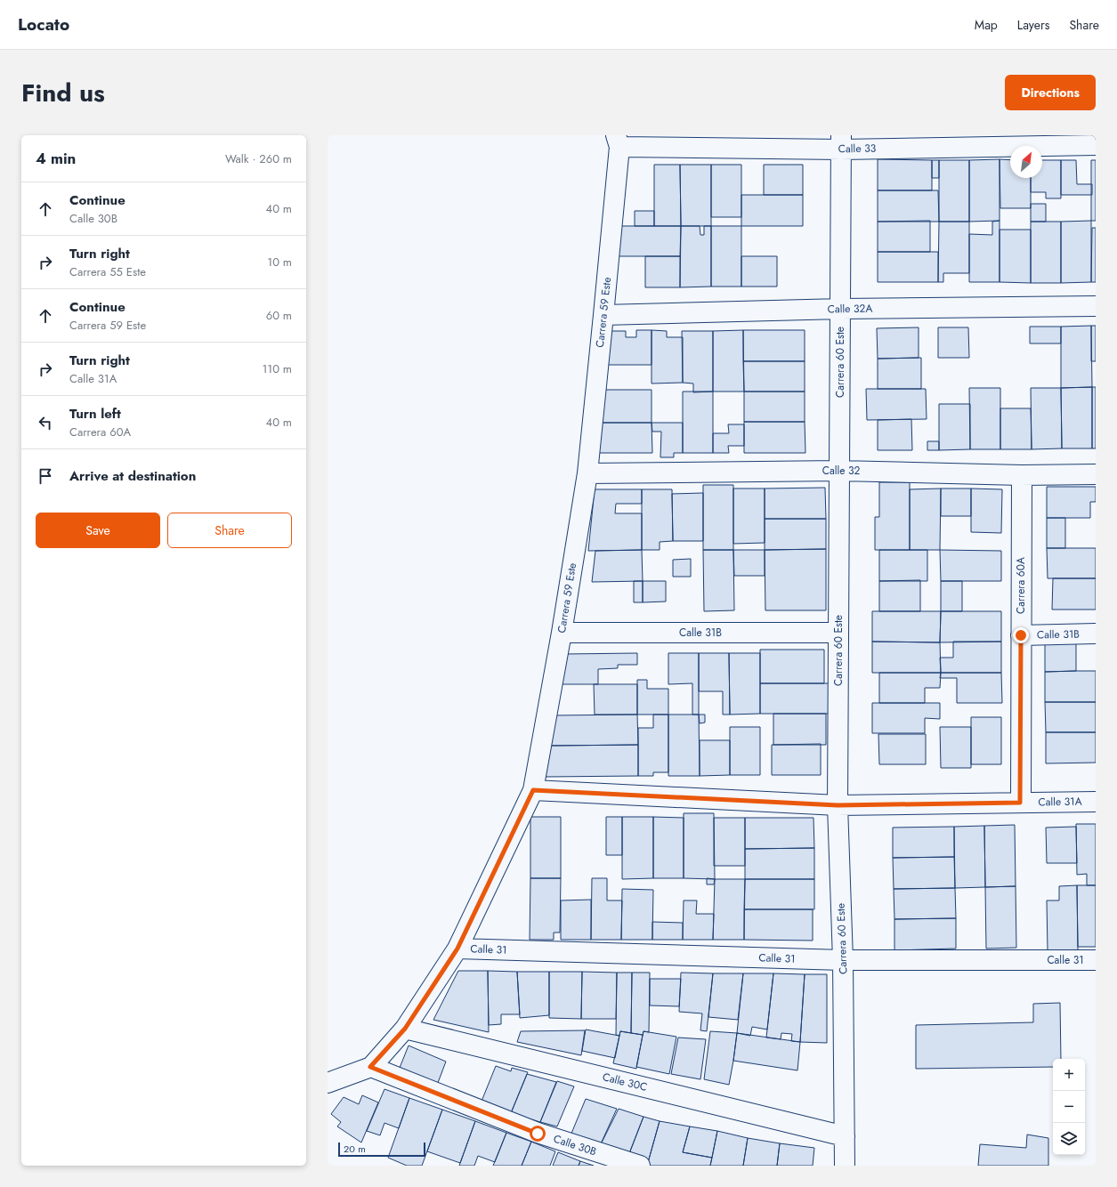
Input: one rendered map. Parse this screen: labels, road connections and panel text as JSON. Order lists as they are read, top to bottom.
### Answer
{
  "streets": {
    "street": [
      "Calle 33",
      "Calle 32A",
      "Carrera 59 Este",
      "Carrera 60 Este",
      "Calle 32",
      "Carrera 60A",
      "Calle 31B",
      "Calle 31A",
      "Calle 31",
      "Calle 30C",
      "Calle 30B"
    ]
  },
  "crossings": [
    ["Calle 33", "Carrera 59 Este"],
    ["Calle 33", "Carrera 60 Este"],
    ["Calle 32A", "Carrera 59 Este"],
    ["Calle 32A", "Carrera 60 Este"],
    ["Carrera 59 Este", "Calle 32"],
    ["Carrera 59 Este", "Calle 31B"],
    ["Carrera 59 Este", "Calle 31A"],
    ["Carrera 59 Este", "Calle 31"],
    ["Carrera 59 Este", "Calle 30C"],
    ["Carrera 59 Este", "Calle 30B"],
    ["Carrera 60 Este", "Calle 32"],
    ["Carrera 60 Este", "Calle 31B"],
    ["Carrera 60 Este", "Calle 31A"],
    ["Carrera 60 Este", "Calle 31"],
    ["Carrera 60 Este", "Calle 30C"],
    ["Calle 32", "Carrera 60A"],
    ["Carrera 60A", "Calle 31B"],
    ["Carrera 60A", "Calle 31A"]
  ],
  "scale_bar": "20 m",
  "north": "top right",
  "page": {
    "header": "Locato",
    "nav": ["Map", "Layers", "Share"],
    "title": "Find us",
    "buttons": [
      "Directions",
      ["Save", "Share"]
    ],
    "heading": ["4 min", "Walk · 260 m"],
    "list": [
      ["Continue", "Calle 30B", "40 m"],
      ["Turn right", "Carrera 55 Este", "10 m"],
      ["Continue", "Carrera 59 Este", "60 m"],
      ["Turn right", "Calle 31A", "110 m"],
      ["Turn left", "Carrera 60A", "40 m"],
      "Arrive at destination"
    ],
    "map_buttons": ["+", "−"],
    "scale": "20 m"
  }
}
